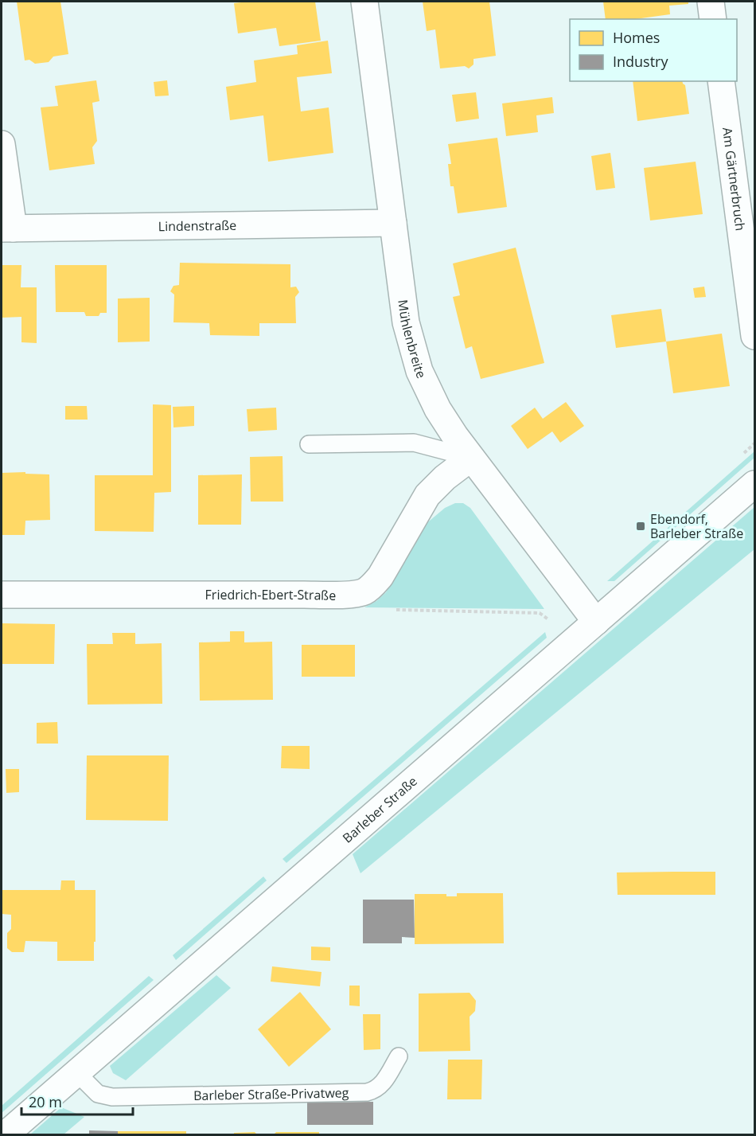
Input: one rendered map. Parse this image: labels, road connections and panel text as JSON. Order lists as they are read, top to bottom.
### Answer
{
  "streets": {
    "street": [
      "Am Gärtnerbruch",
      "Lindenstraße",
      "Mühlenbreite",
      "Friedrich-Ebert-Straße",
      "Barleber Straße"
    ],
    "lane": ["Barleber Straße-Privatweg"]
  },
  "crossings": [
    ["Lindenstraße", "Mühlenbreite"],
    ["Mühlenbreite", "Friedrich-Ebert-Straße"],
    ["Mühlenbreite", "Barleber Straße"],
    ["Barleber Straße", "Barleber Straße-Privatweg"]
  ],
  "places": {
    "transit": ["Ebendorf, Barleber Straße"]
  },
  "legend": ["Homes", "Industry"],
  "scale_bar": "20 m"
}
